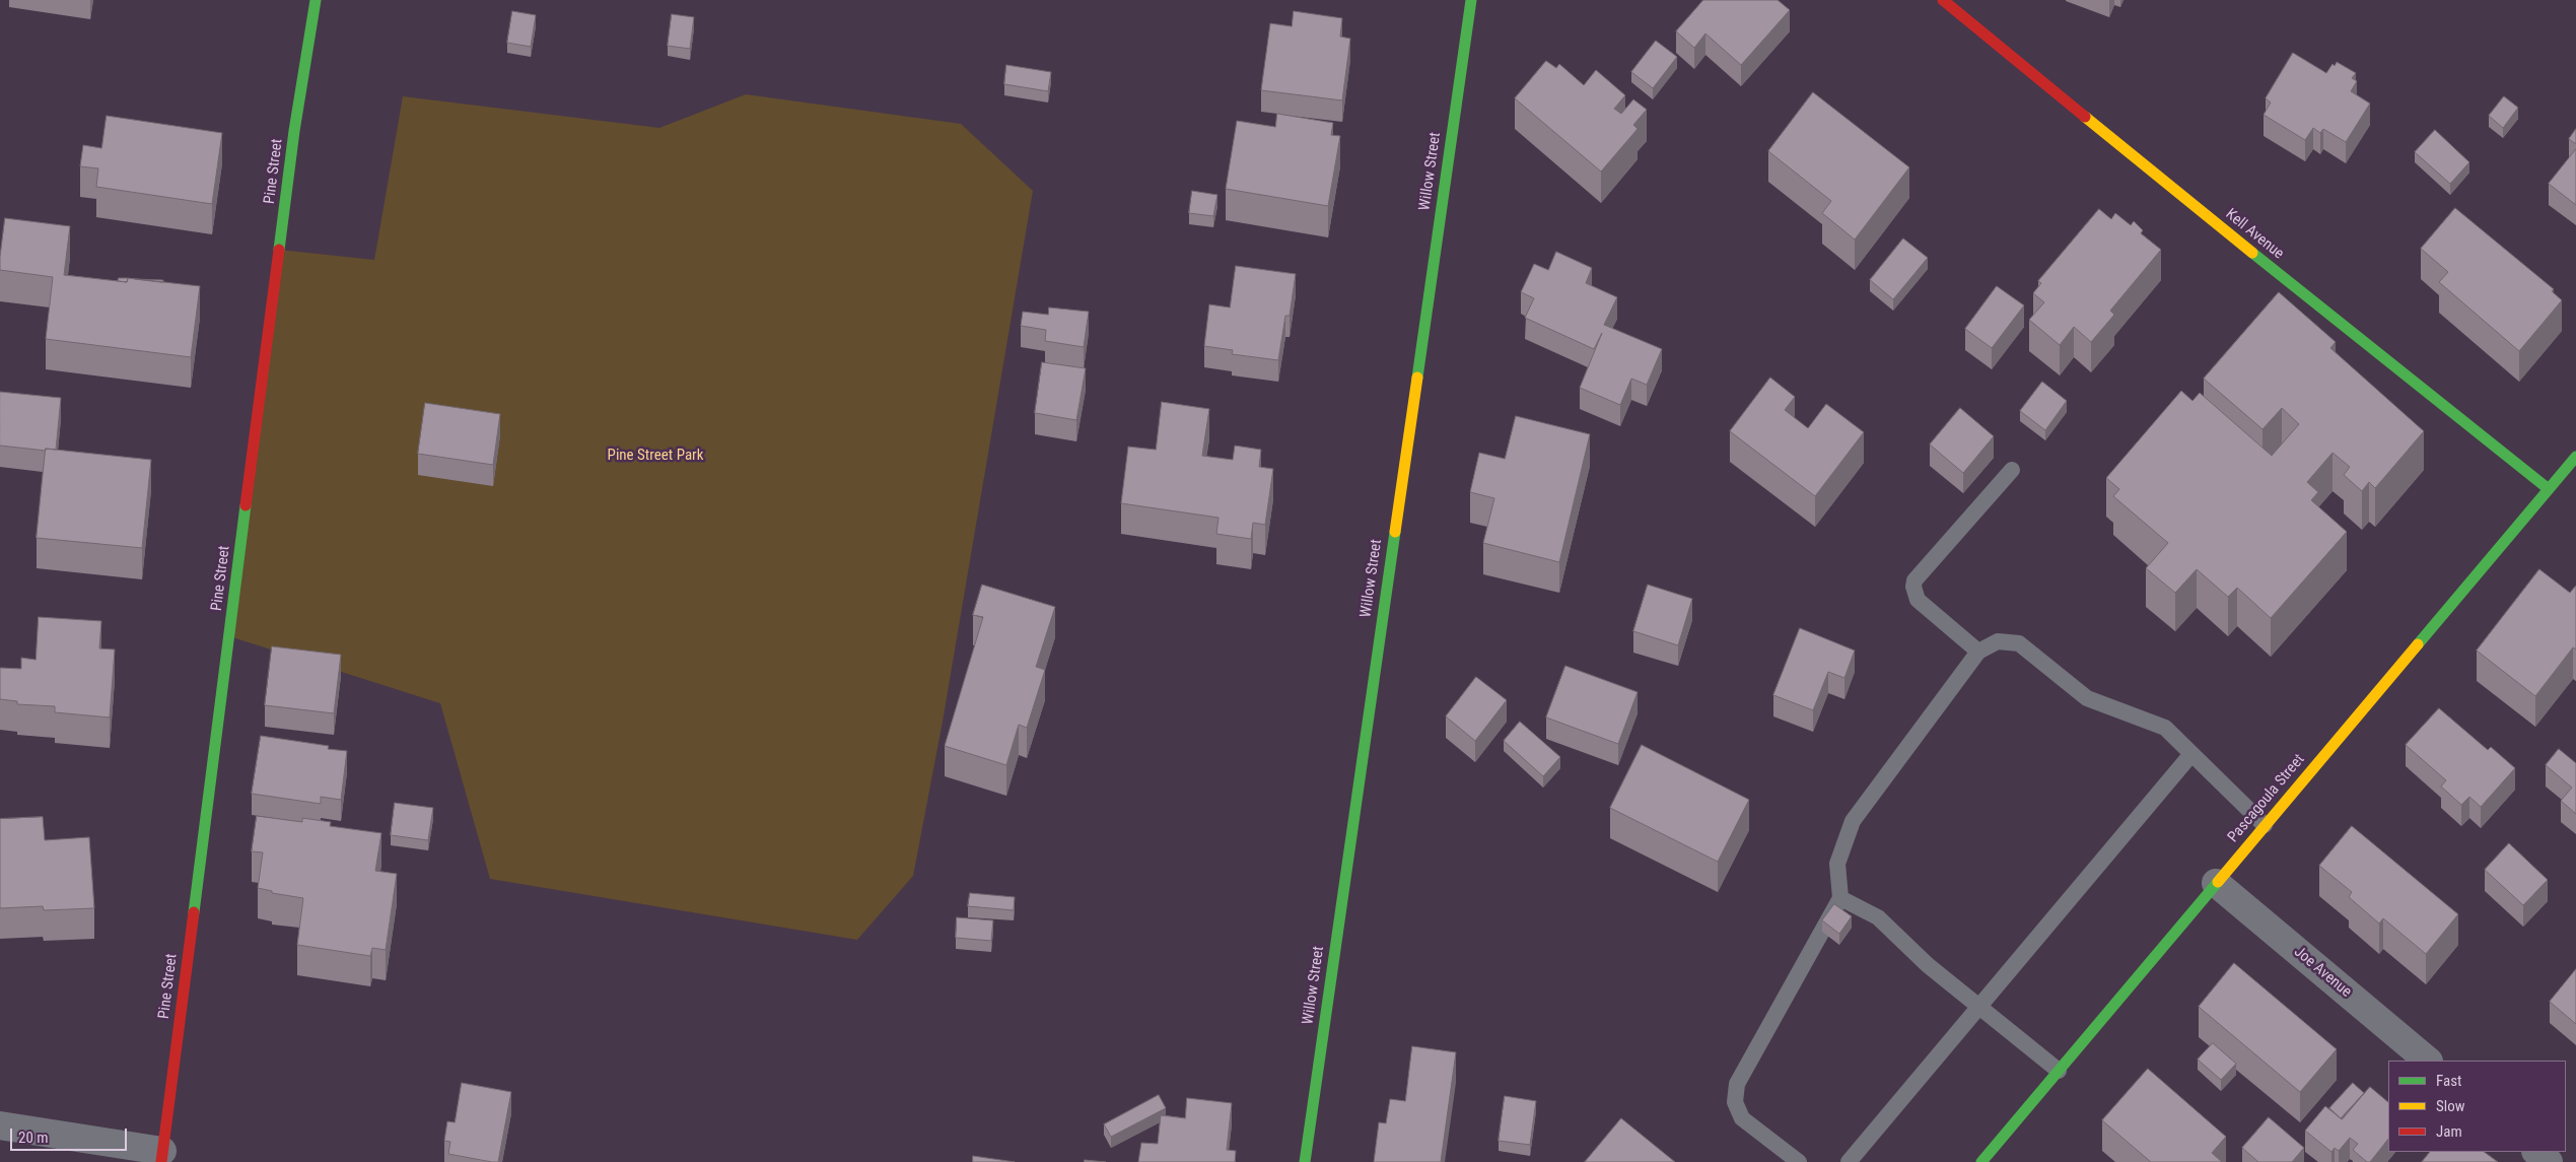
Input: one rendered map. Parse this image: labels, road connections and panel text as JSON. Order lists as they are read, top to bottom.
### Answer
{
  "streets": {
    "street": [
      "Pine Street",
      "Willow Street",
      "Kell Avenue",
      "Pascagoula Street",
      "Joe Avenue"
    ]
  },
  "crossings": [
    ["Kell Avenue", "Pascagoula Street"],
    ["Pascagoula Street", "Joe Avenue"]
  ],
  "parks": ["Pine Street Park"],
  "legend": ["Fast", "Slow", "Jam"],
  "scale_bar": "20 m"
}
